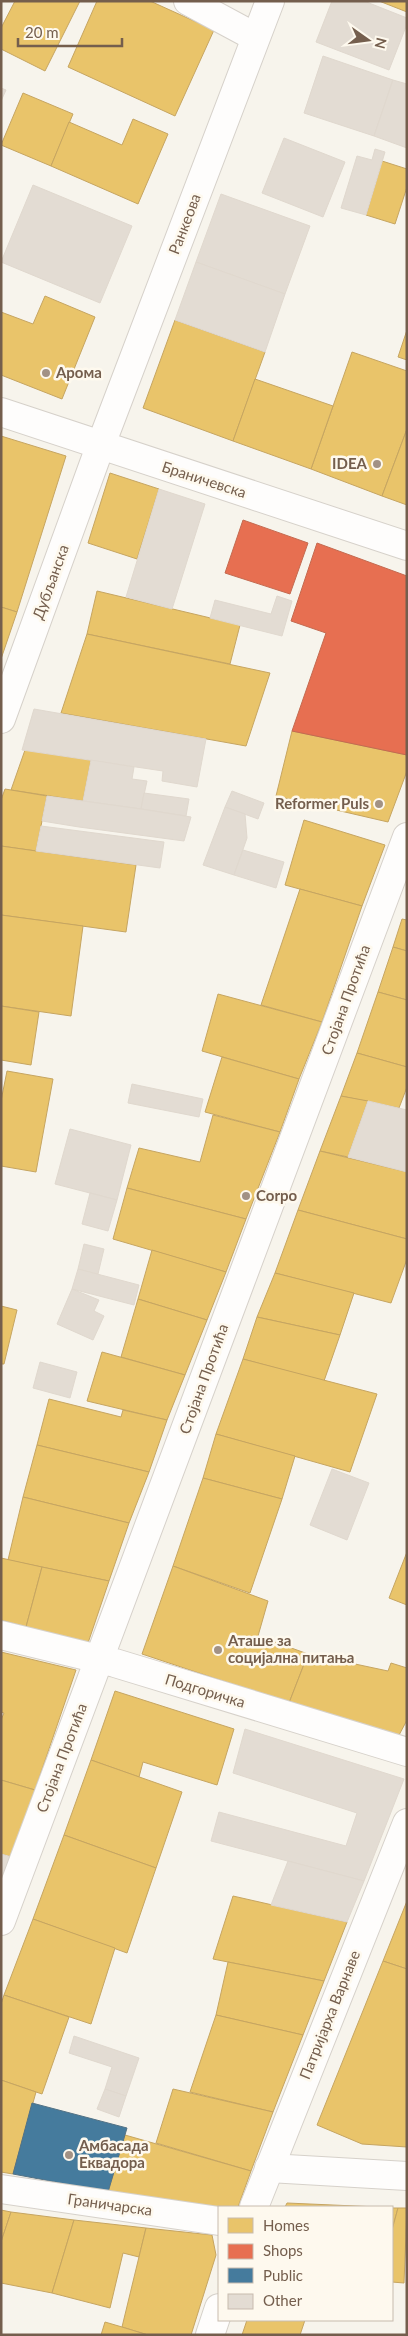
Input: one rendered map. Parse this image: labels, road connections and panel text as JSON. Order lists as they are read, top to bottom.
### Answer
{
  "streets": {
    "street": [
      "Ранкеова",
      "Браничевска",
      "Дубљанска",
      "Стојана Протића",
      "Подгоричка",
      "Патријарха Варнаве",
      "Граничарска"
    ]
  },
  "crossings": [
    ["Ранкеова", "Браничевска"],
    ["Ранкеова", "Дубљанска"],
    ["Браничевска", "Дубљанска"],
    ["Стојана Протића", "Подгоричка"]
  ],
  "places": [
    "Арома",
    "IDEA",
    "Reformer Puls",
    "Corpo",
    "Аташе за социјална питања",
    "Амбасада Еквадора"
  ],
  "legend": [
    "Homes",
    "Shops",
    "Public",
    "Other"
  ],
  "scale_bar": "20 m",
  "north": "right"
}
